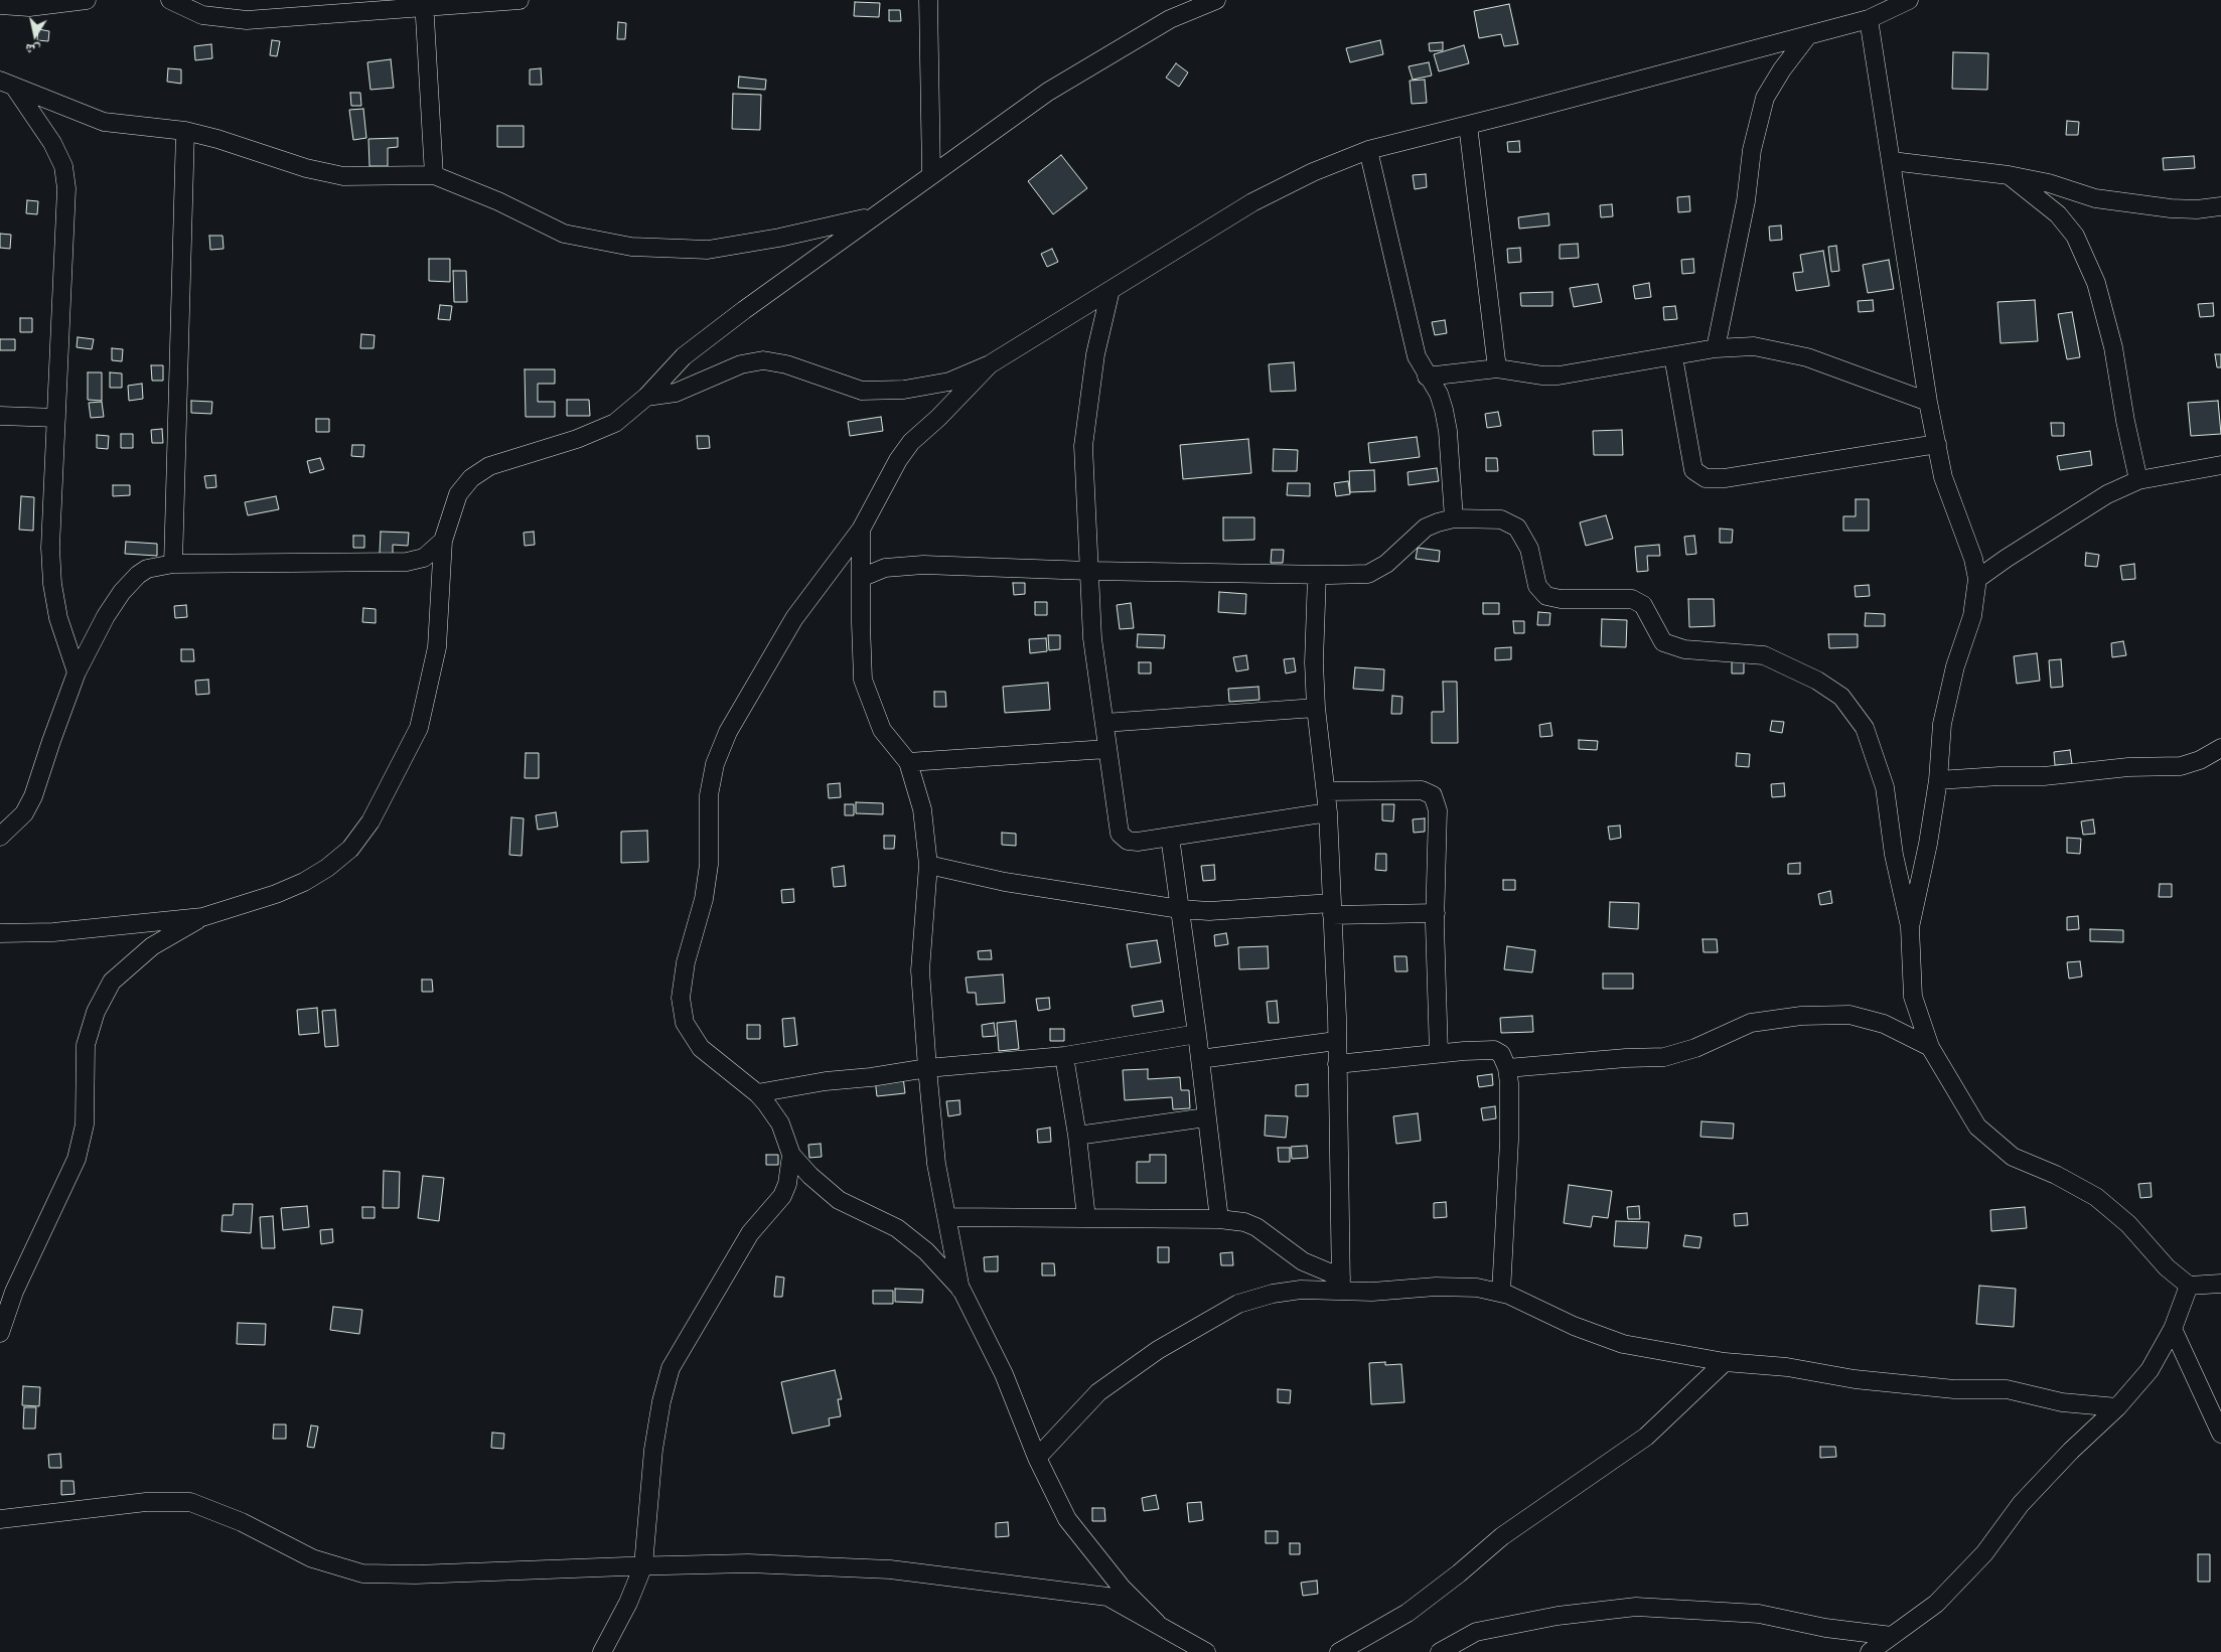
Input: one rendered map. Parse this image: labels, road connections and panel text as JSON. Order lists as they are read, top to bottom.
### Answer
{
  "north": "bottom"
}
